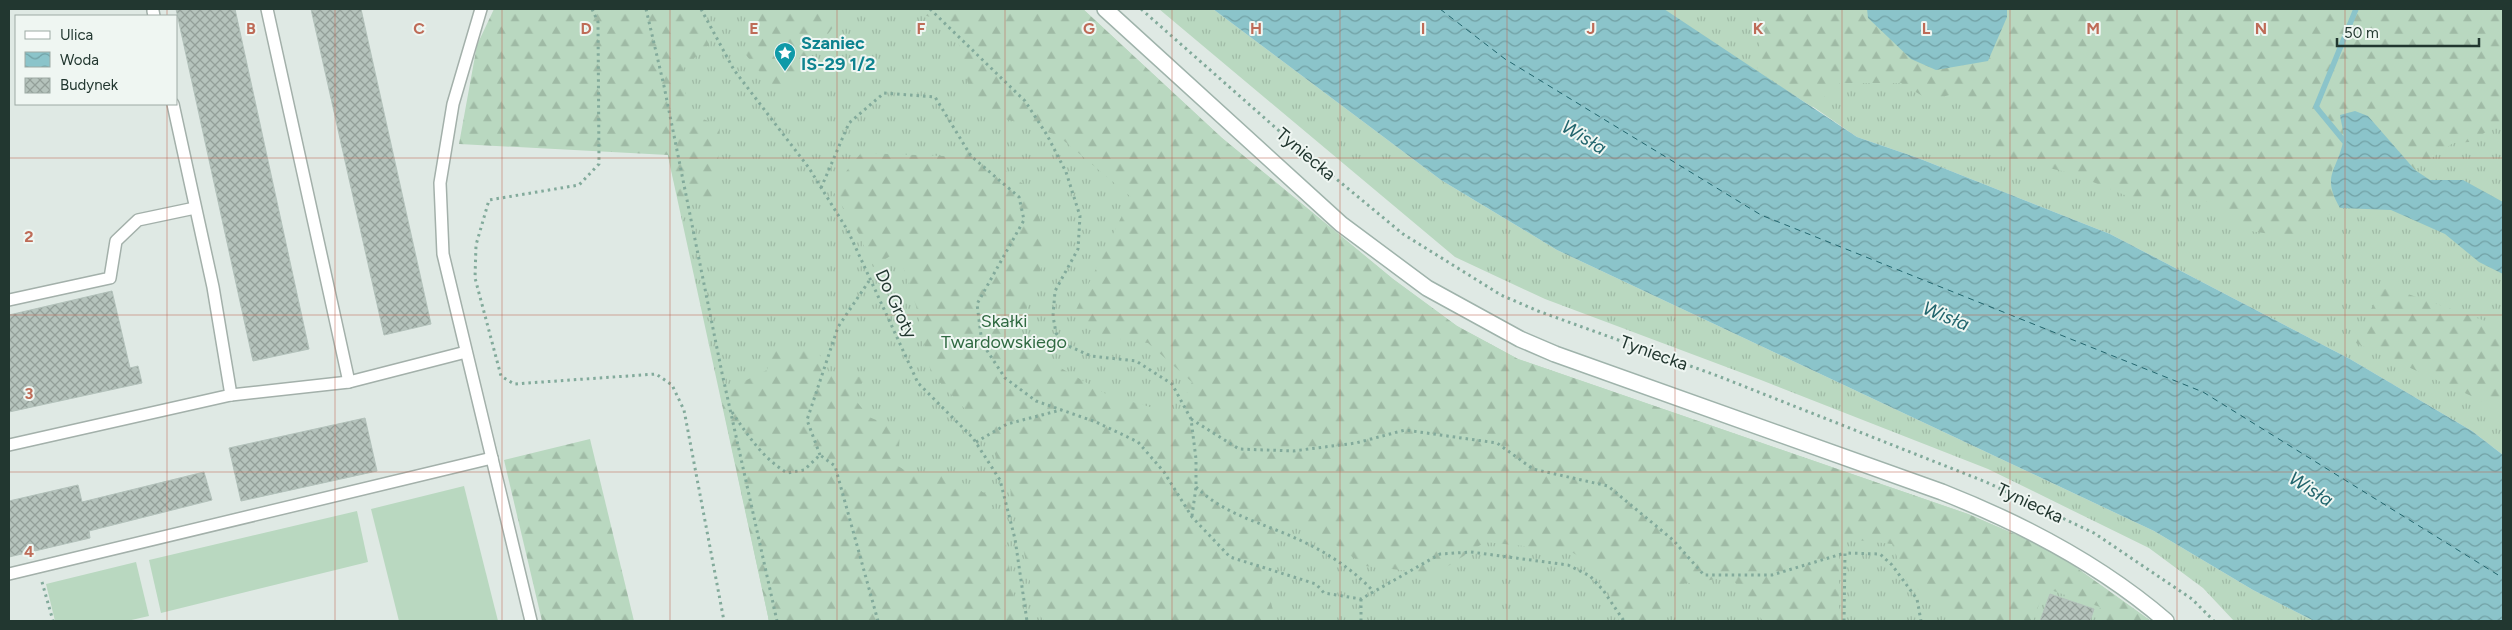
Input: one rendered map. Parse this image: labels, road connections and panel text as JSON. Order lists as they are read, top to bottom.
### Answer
{
  "streets": {
    "street": ["Tyniecka"],
    "path": ["Do Groty"]
  },
  "water": ["Wisła"],
  "parks": ["Skałki Twardowskiego"],
  "places": {
    "place": ["Szaniec IS-29 1/2"]
  },
  "legend": ["Ulica", "Woda", "Budynek"],
  "scale_bar": "50 m",
  "grid": {
    "columns": [
      "B",
      "C",
      "D",
      "E",
      "F",
      "G",
      "H",
      "I",
      "J",
      "K",
      "L",
      "M",
      "N"
    ],
    "rows": ["2", "3", "4"]
  }
}
